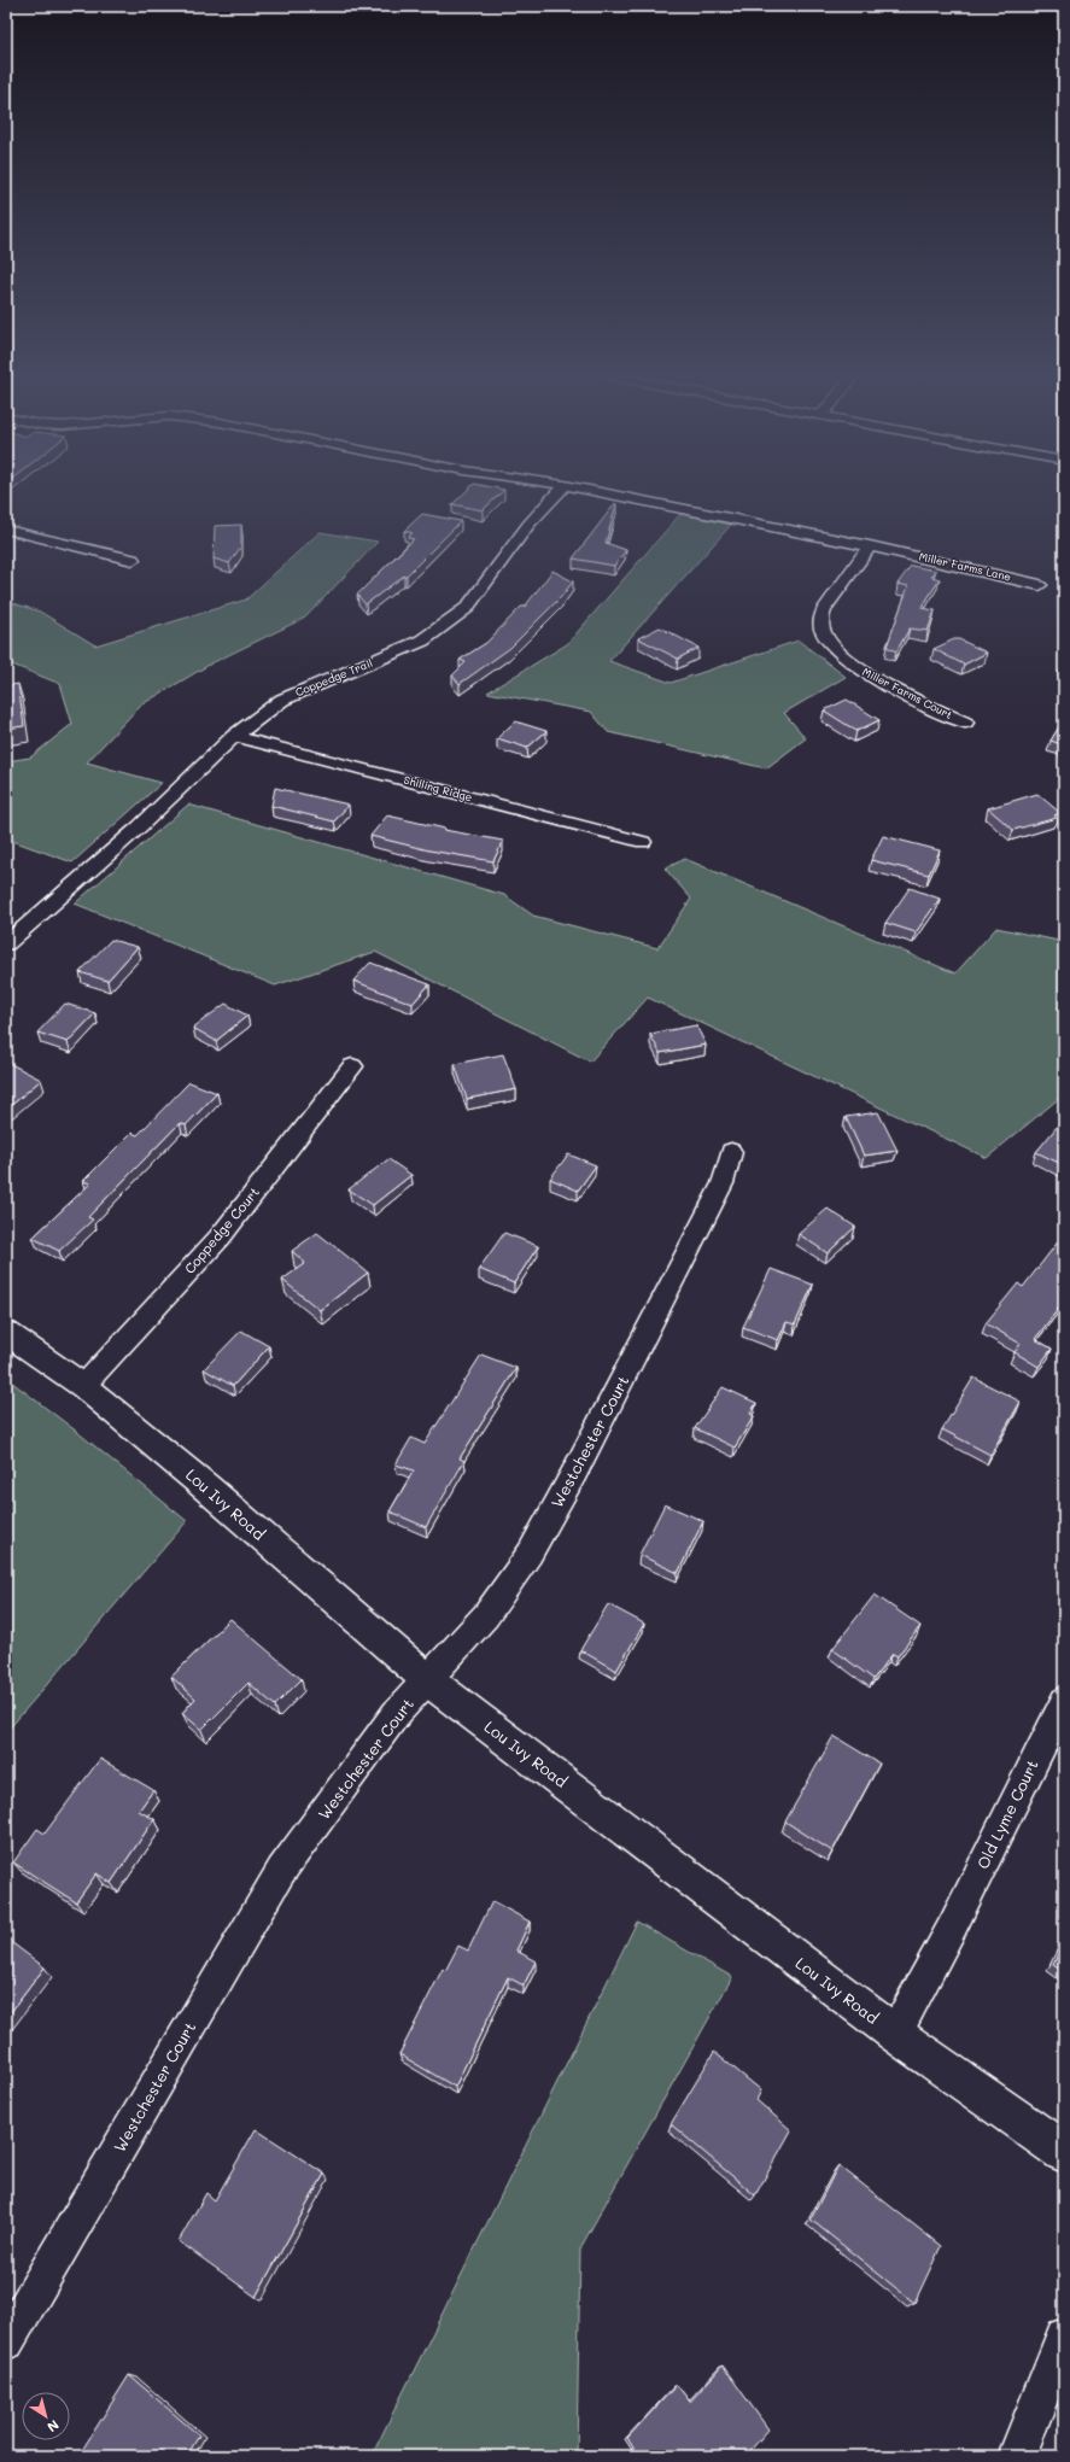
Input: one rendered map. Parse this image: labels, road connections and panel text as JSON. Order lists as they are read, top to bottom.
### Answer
{
  "streets": {
    "street": [
      "Miller Farms Lane",
      "Coppedge Trail",
      "Miller Farms Court",
      "Shilling Ridge",
      "Coppedge Court",
      "Westchester Court",
      "Lou Ivy Road",
      "Old Lyme Court"
    ]
  },
  "crossings": [
    ["Miller Farms Lane", "Miller Farms Court"],
    ["Coppedge Trail", "Shilling Ridge"],
    ["Coppedge Court", "Lou Ivy Road"],
    ["Westchester Court", "Lou Ivy Road"],
    ["Lou Ivy Road", "Old Lyme Court"]
  ],
  "north": "bottom right"
}
